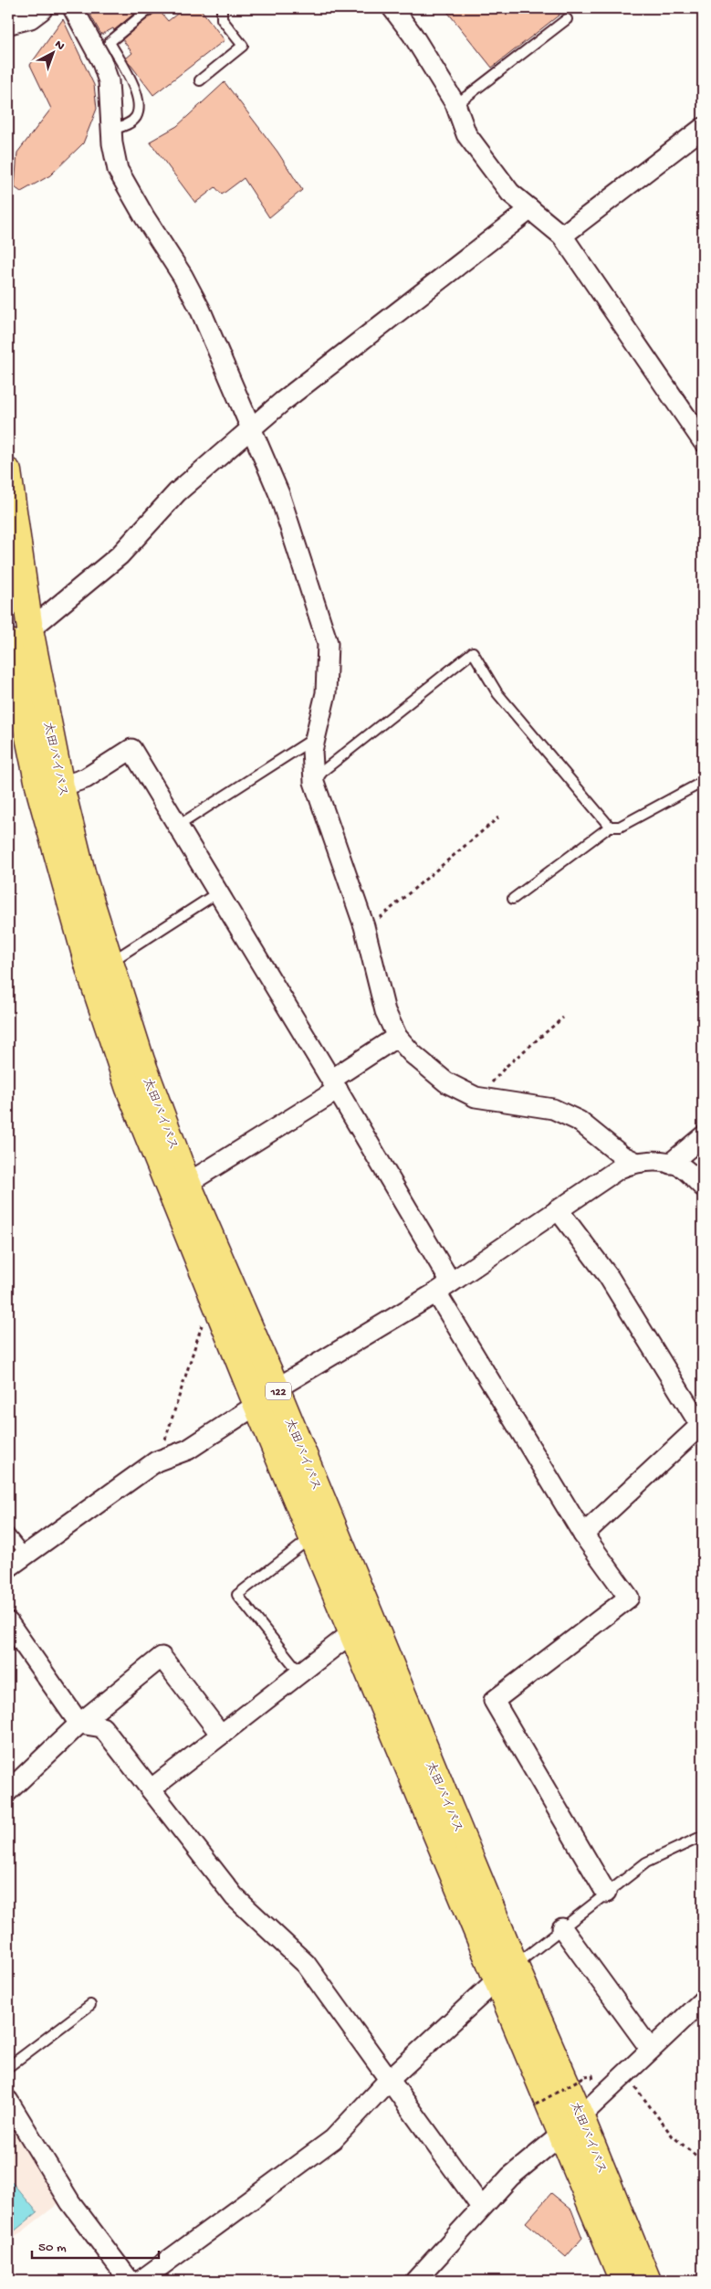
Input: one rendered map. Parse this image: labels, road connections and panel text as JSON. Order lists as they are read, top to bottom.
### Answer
{
  "streets": {
    "highway": ["太田バイパス", "122"]
  },
  "scale_bar": "50 m",
  "north": "top right"
}
